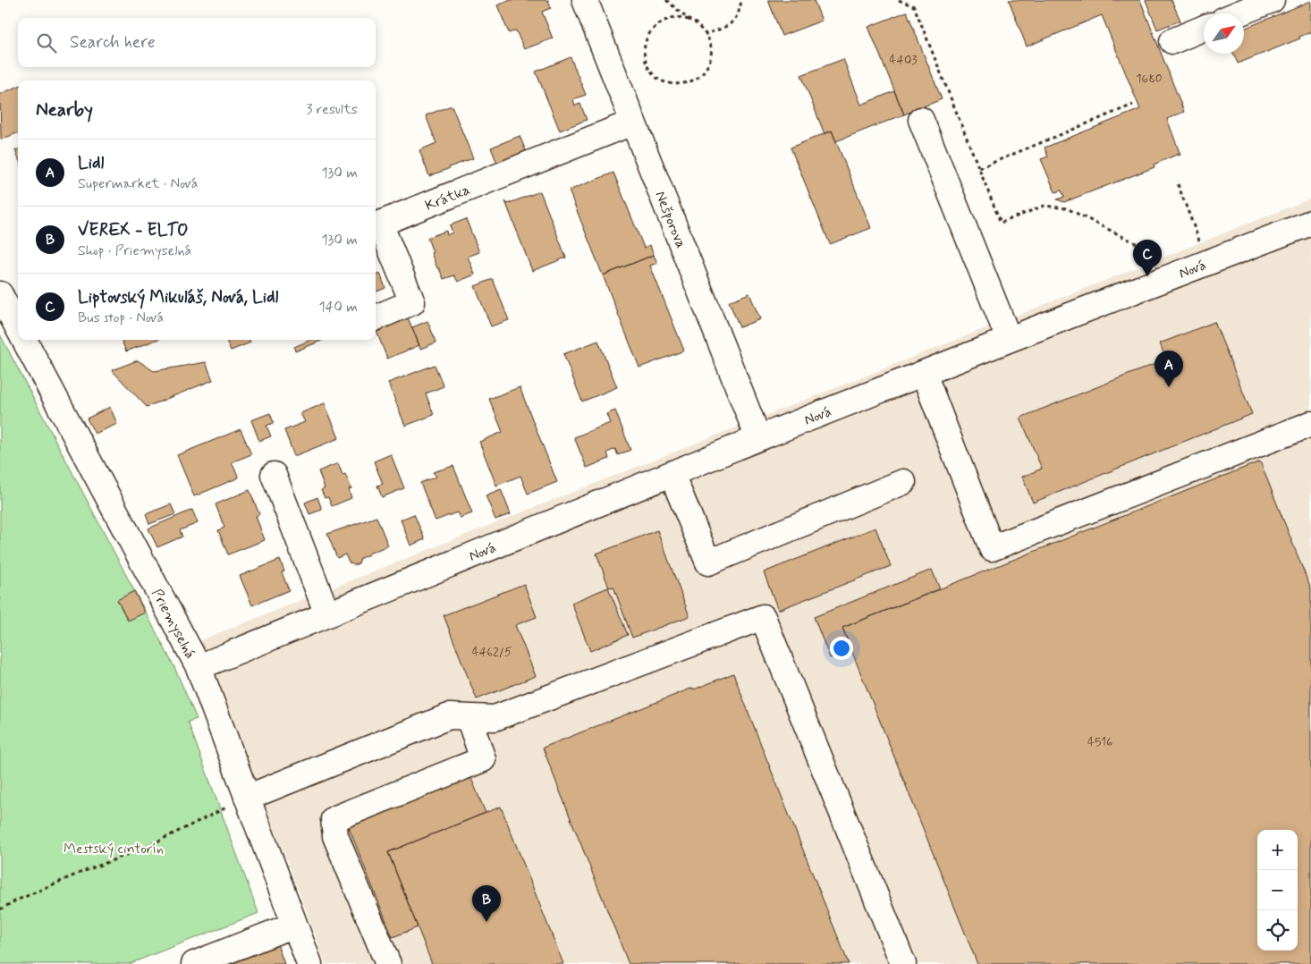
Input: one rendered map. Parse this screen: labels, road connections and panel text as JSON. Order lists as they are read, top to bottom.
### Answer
{
  "streets": {
    "street": [
      "Krátka",
      "Nešporova",
      "Nová",
      "Priemyselná"
    ]
  },
  "crossings": [
    ["Krátka", "Nešporova"],
    ["Nešporova", "Nová"],
    ["Nová", "Priemyselná"]
  ],
  "parks": ["Mestský cintorín"],
  "house_numbers": [
    "4403",
    "1680",
    "4462/5",
    "4516"
  ],
  "north": "top right",
  "page": {
    "search": "Search here",
    "heading": ["Nearby", "3 results"],
    "list": [
      {
        "mark": "A",
        "name": "Lidl",
        "note": "Supermarket · Nová",
        "value": "130 m"
      },
      {
        "mark": "B",
        "name": "VEREX - ELTO",
        "note": "Shop · Priemyselná",
        "value": "130 m"
      },
      {
        "mark": "C",
        "name": "Liptovský Mikuláš, Nová, Lidl",
        "note": "Bus stop · Nová",
        "value": "140 m"
      }
    ],
    "pins": ["C", "A", "B"],
    "map_buttons": ["+", "−"]
  }
}
